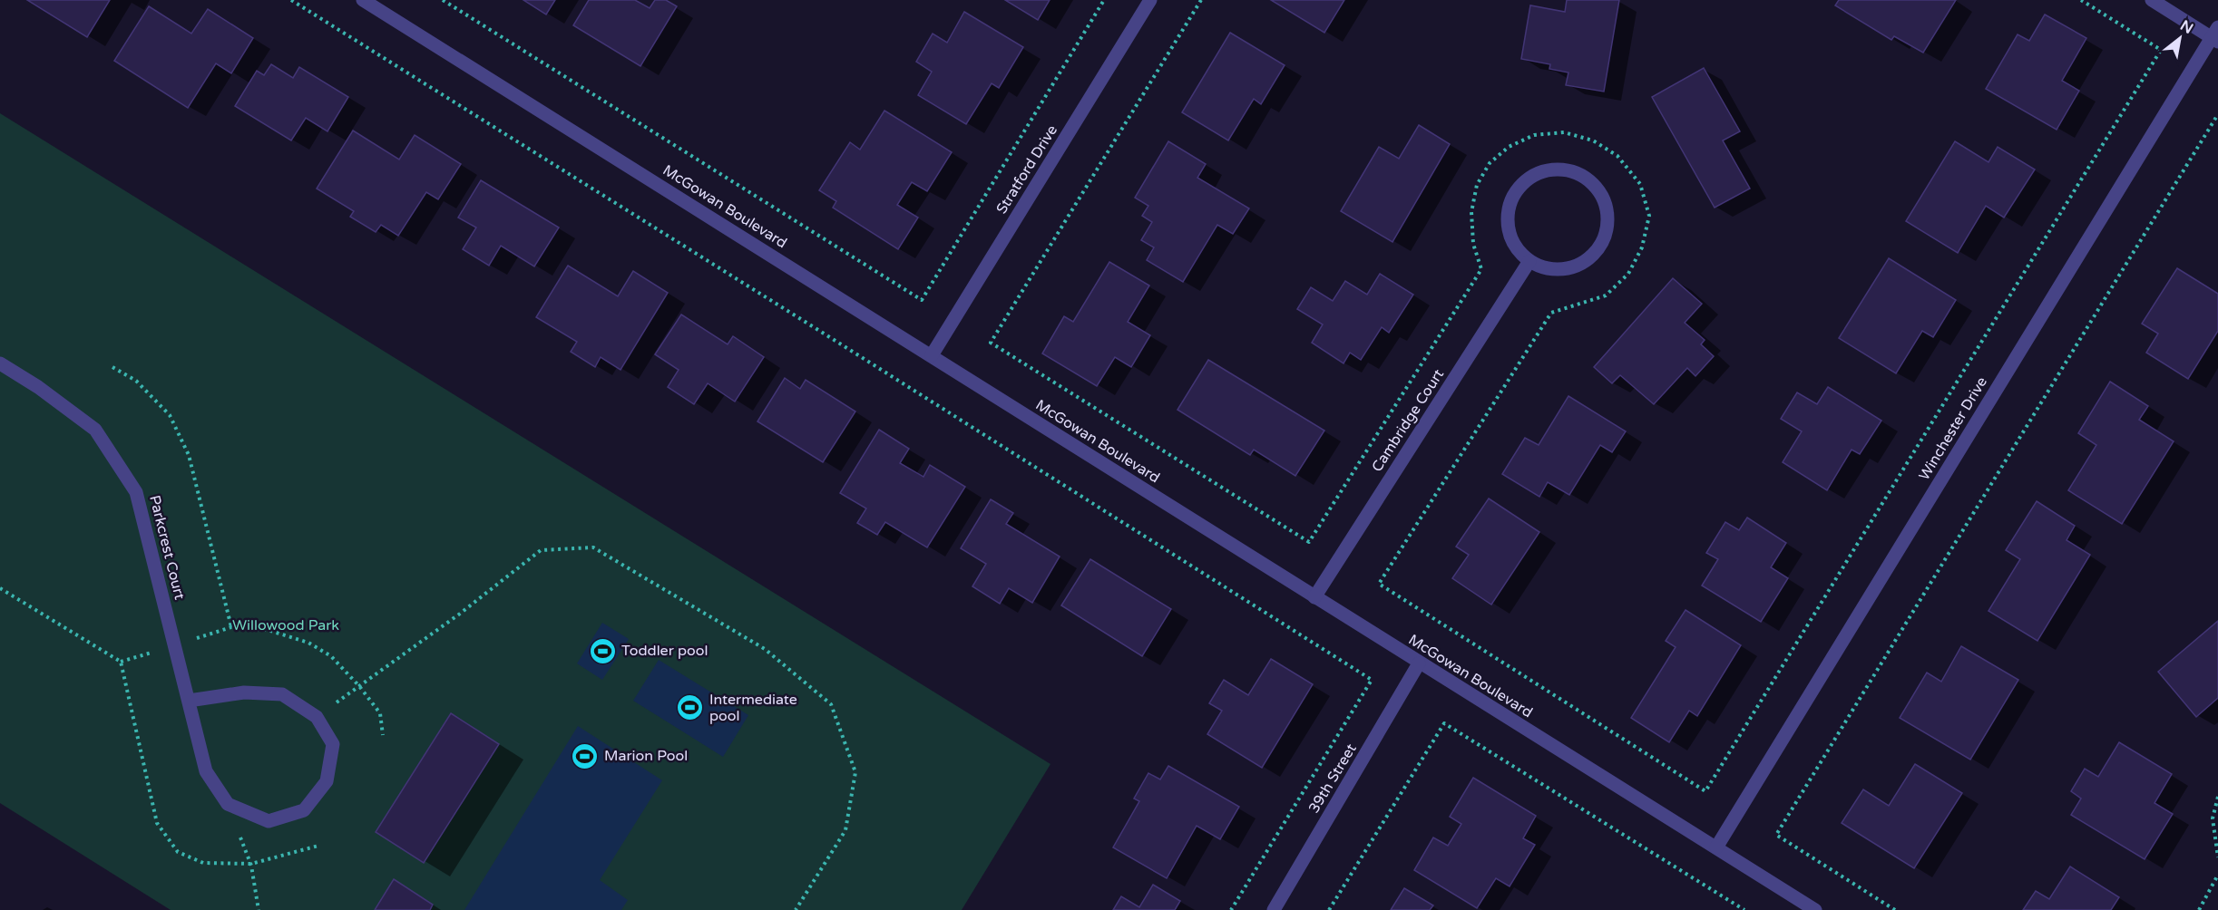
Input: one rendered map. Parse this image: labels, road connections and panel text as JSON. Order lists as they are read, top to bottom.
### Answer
{
  "streets": {
    "street": [
      "Stratford Drive",
      "McGowan Boulevard",
      "Cambridge Court",
      "Winchester Drive",
      "Parkcrest Court",
      "39th Street"
    ]
  },
  "crossings": [
    ["Stratford Drive", "McGowan Boulevard"],
    ["McGowan Boulevard", "Cambridge Court"],
    ["McGowan Boulevard", "Winchester Drive"],
    ["McGowan Boulevard", "39th Street"]
  ],
  "parks": ["Willowood Park"],
  "places": {
    "sports": ["Toddler pool", "Intermediate pool", "Marion Pool"]
  },
  "north": "top right"
}
